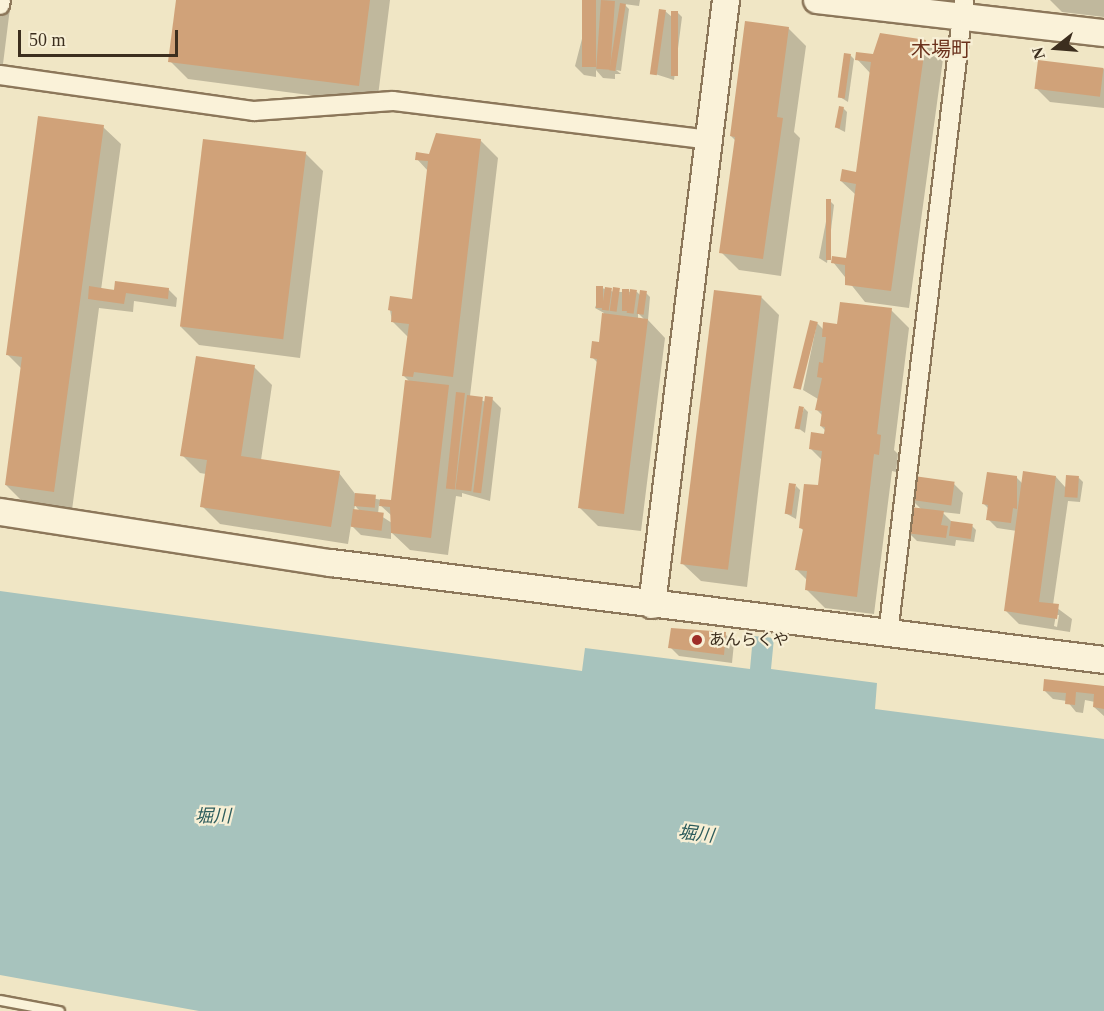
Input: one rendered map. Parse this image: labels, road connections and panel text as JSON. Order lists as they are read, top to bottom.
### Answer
{
  "districts": ["木場町"],
  "water": ["堀川"],
  "places": ["あんらくや"],
  "scale_bar": "50 m",
  "north": "left"
}
